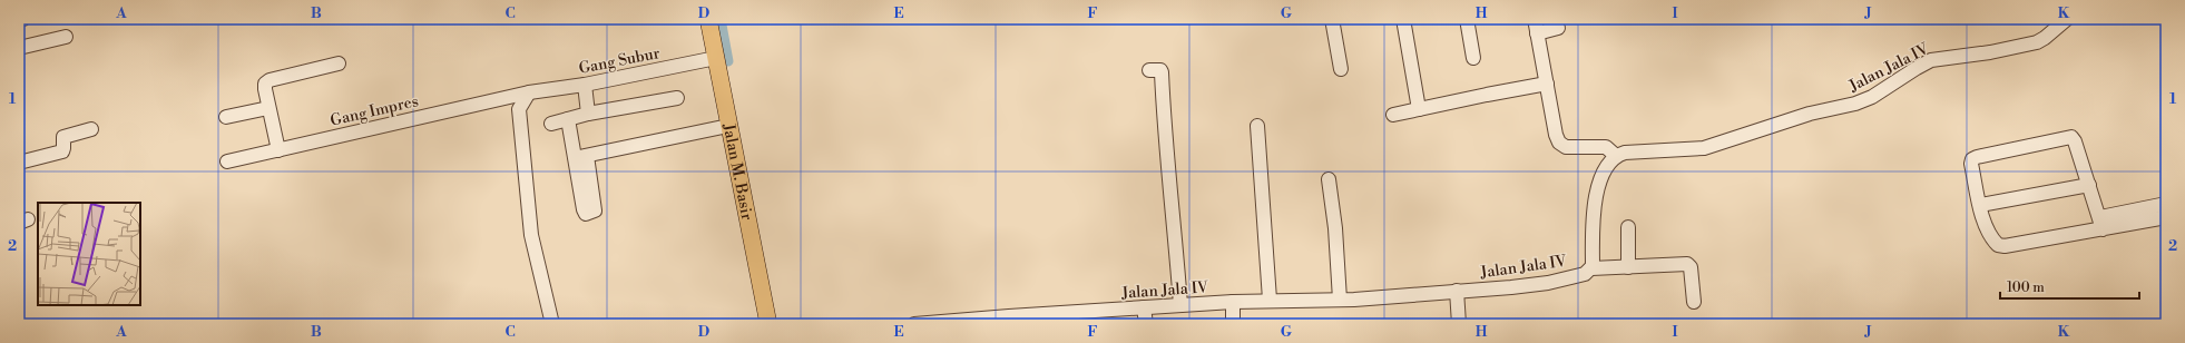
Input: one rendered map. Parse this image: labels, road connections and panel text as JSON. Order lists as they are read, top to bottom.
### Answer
{
  "streets": {
    "main road": ["Jalan M. Basir"],
    "street": ["Gang Subur", "Jalan Jala IV", "Gang Impres"]
  },
  "crossings": [
    ["Gang Subur", "Gang Impres"],
    ["Gang Subur", "Jalan M. Basir"]
  ],
  "scale_bar": "100 m",
  "grid": {
    "columns": [
      "A",
      "B",
      "C",
      "D",
      "E",
      "F",
      "G",
      "H",
      "I",
      "J",
      "K"
    ],
    "rows": ["1", "2"]
  }
}
